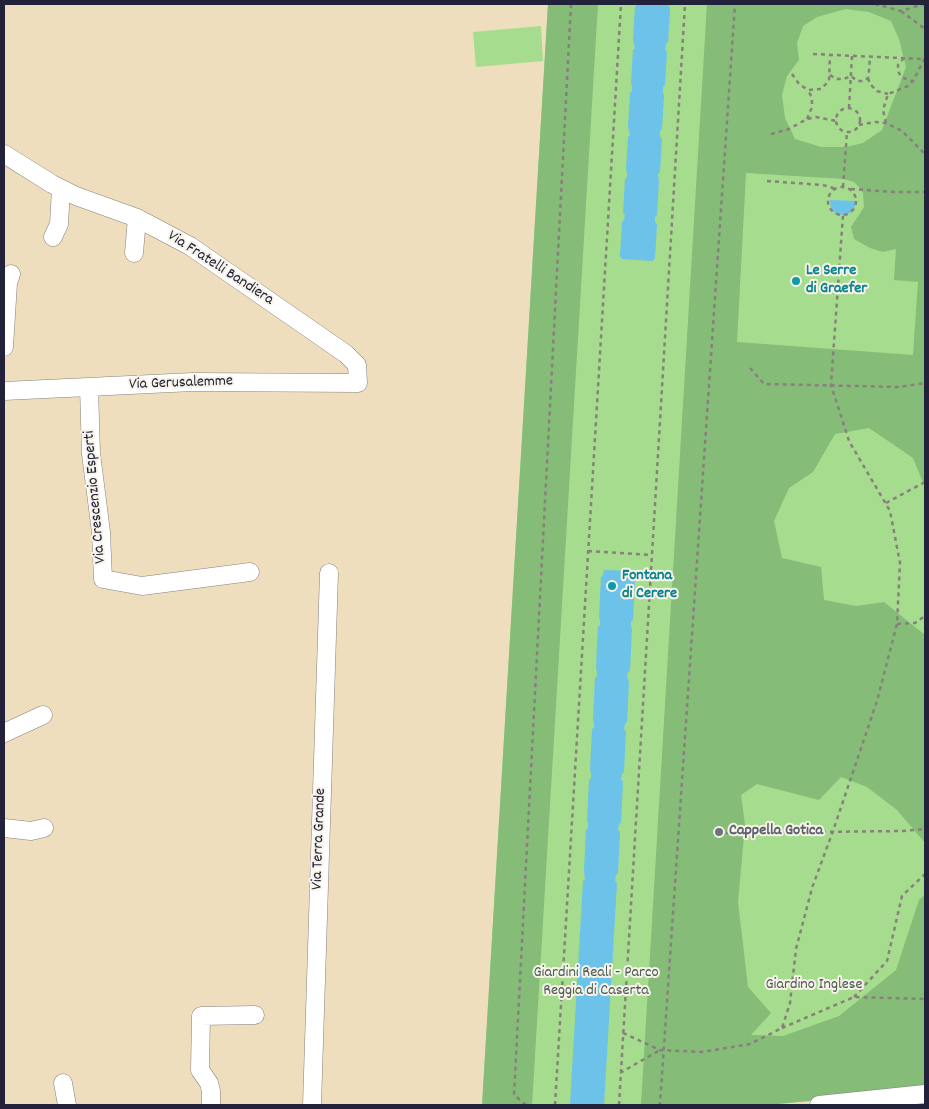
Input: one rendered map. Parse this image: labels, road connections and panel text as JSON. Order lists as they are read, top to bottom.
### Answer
{
  "streets": {
    "street": [
      "Via Fratelli Bandiera",
      "Via Gerusalemme",
      "Via Crescenzio Esperti",
      "Via Terra Grande"
    ]
  },
  "crossings": [
    ["Via Fratelli Bandiera", "Via Gerusalemme"],
    ["Via Gerusalemme", "Via Crescenzio Esperti"]
  ],
  "parks": ["Giardini Reali - Parco Reggia di Caserta", "Giardino Inglese"],
  "places": ["Le Serre di Graefer", "Fontana di Cerere", "Cappella Gotica"]
}
